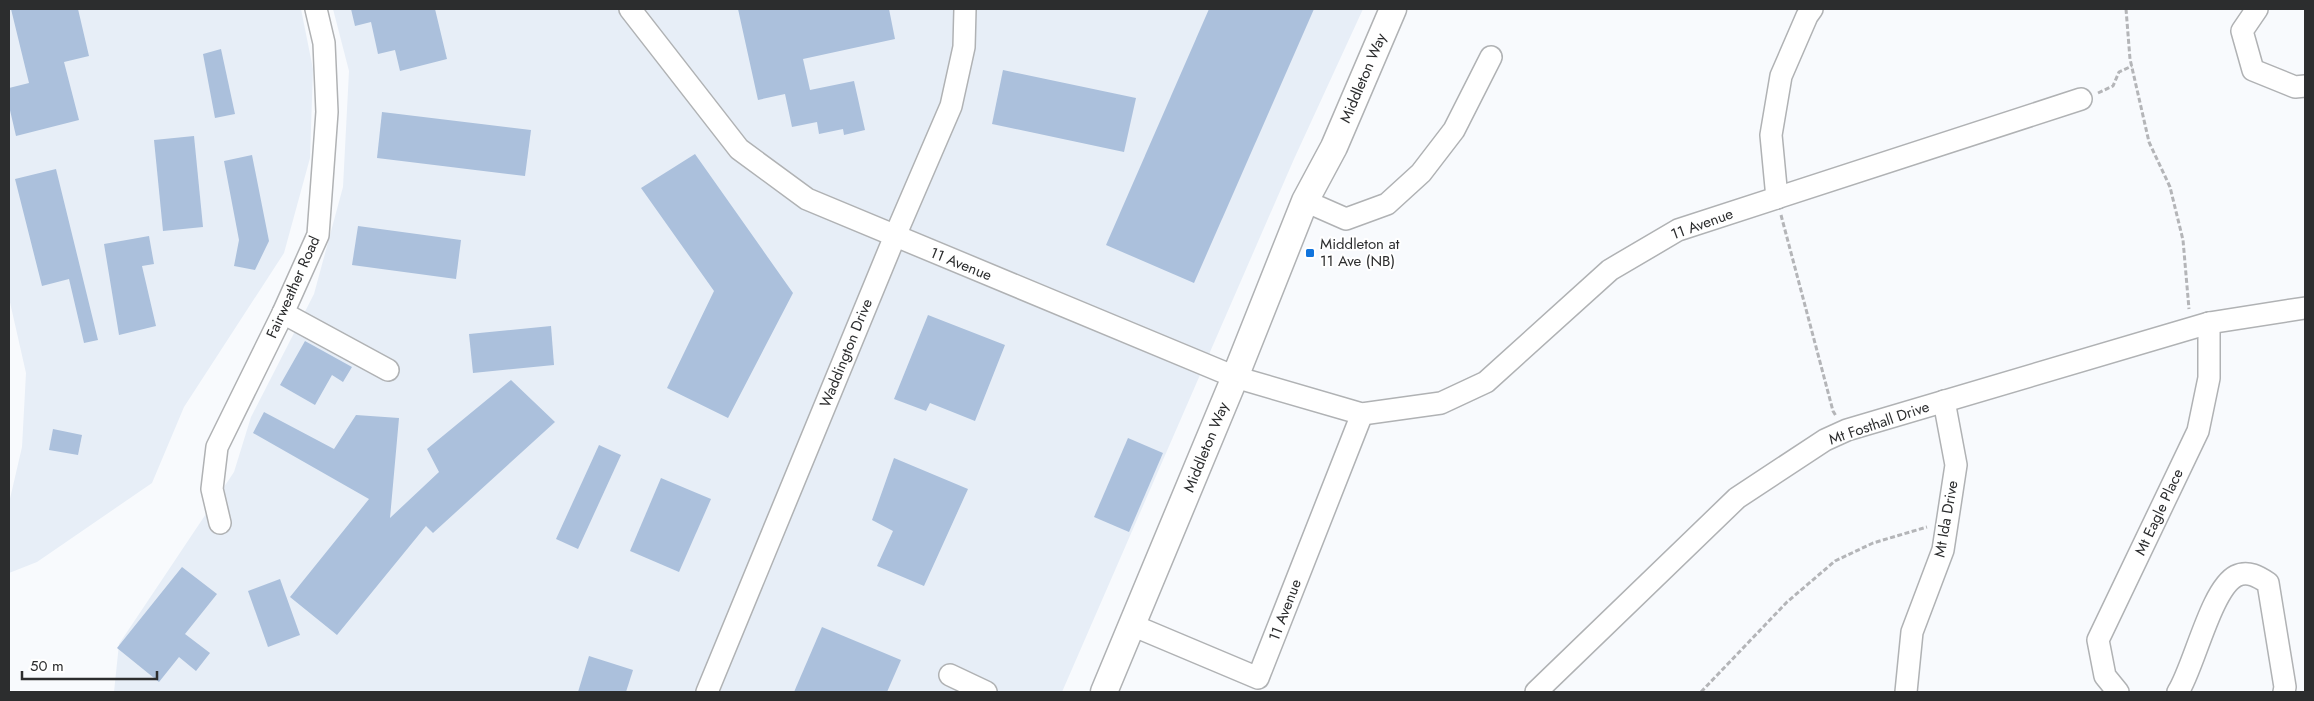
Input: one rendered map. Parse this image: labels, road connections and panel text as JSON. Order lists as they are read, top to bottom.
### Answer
{
  "streets": {
    "street": [
      "Middleton Way",
      "11 Avenue",
      "Fairweather Road",
      "Waddington Drive",
      "Mt Fosthall Drive",
      "Mt Eagle Place",
      "Mt Ida Drive"
    ]
  },
  "crossings": [
    ["Middleton Way", "11 Avenue"],
    ["11 Avenue", "Waddington Drive"],
    ["Mt Fosthall Drive", "Mt Eagle Place"],
    ["Mt Fosthall Drive", "Mt Ida Drive"]
  ],
  "places": {
    "transit": ["Middleton at 11 Ave (NB)"]
  },
  "scale_bar": "50 m"
}
